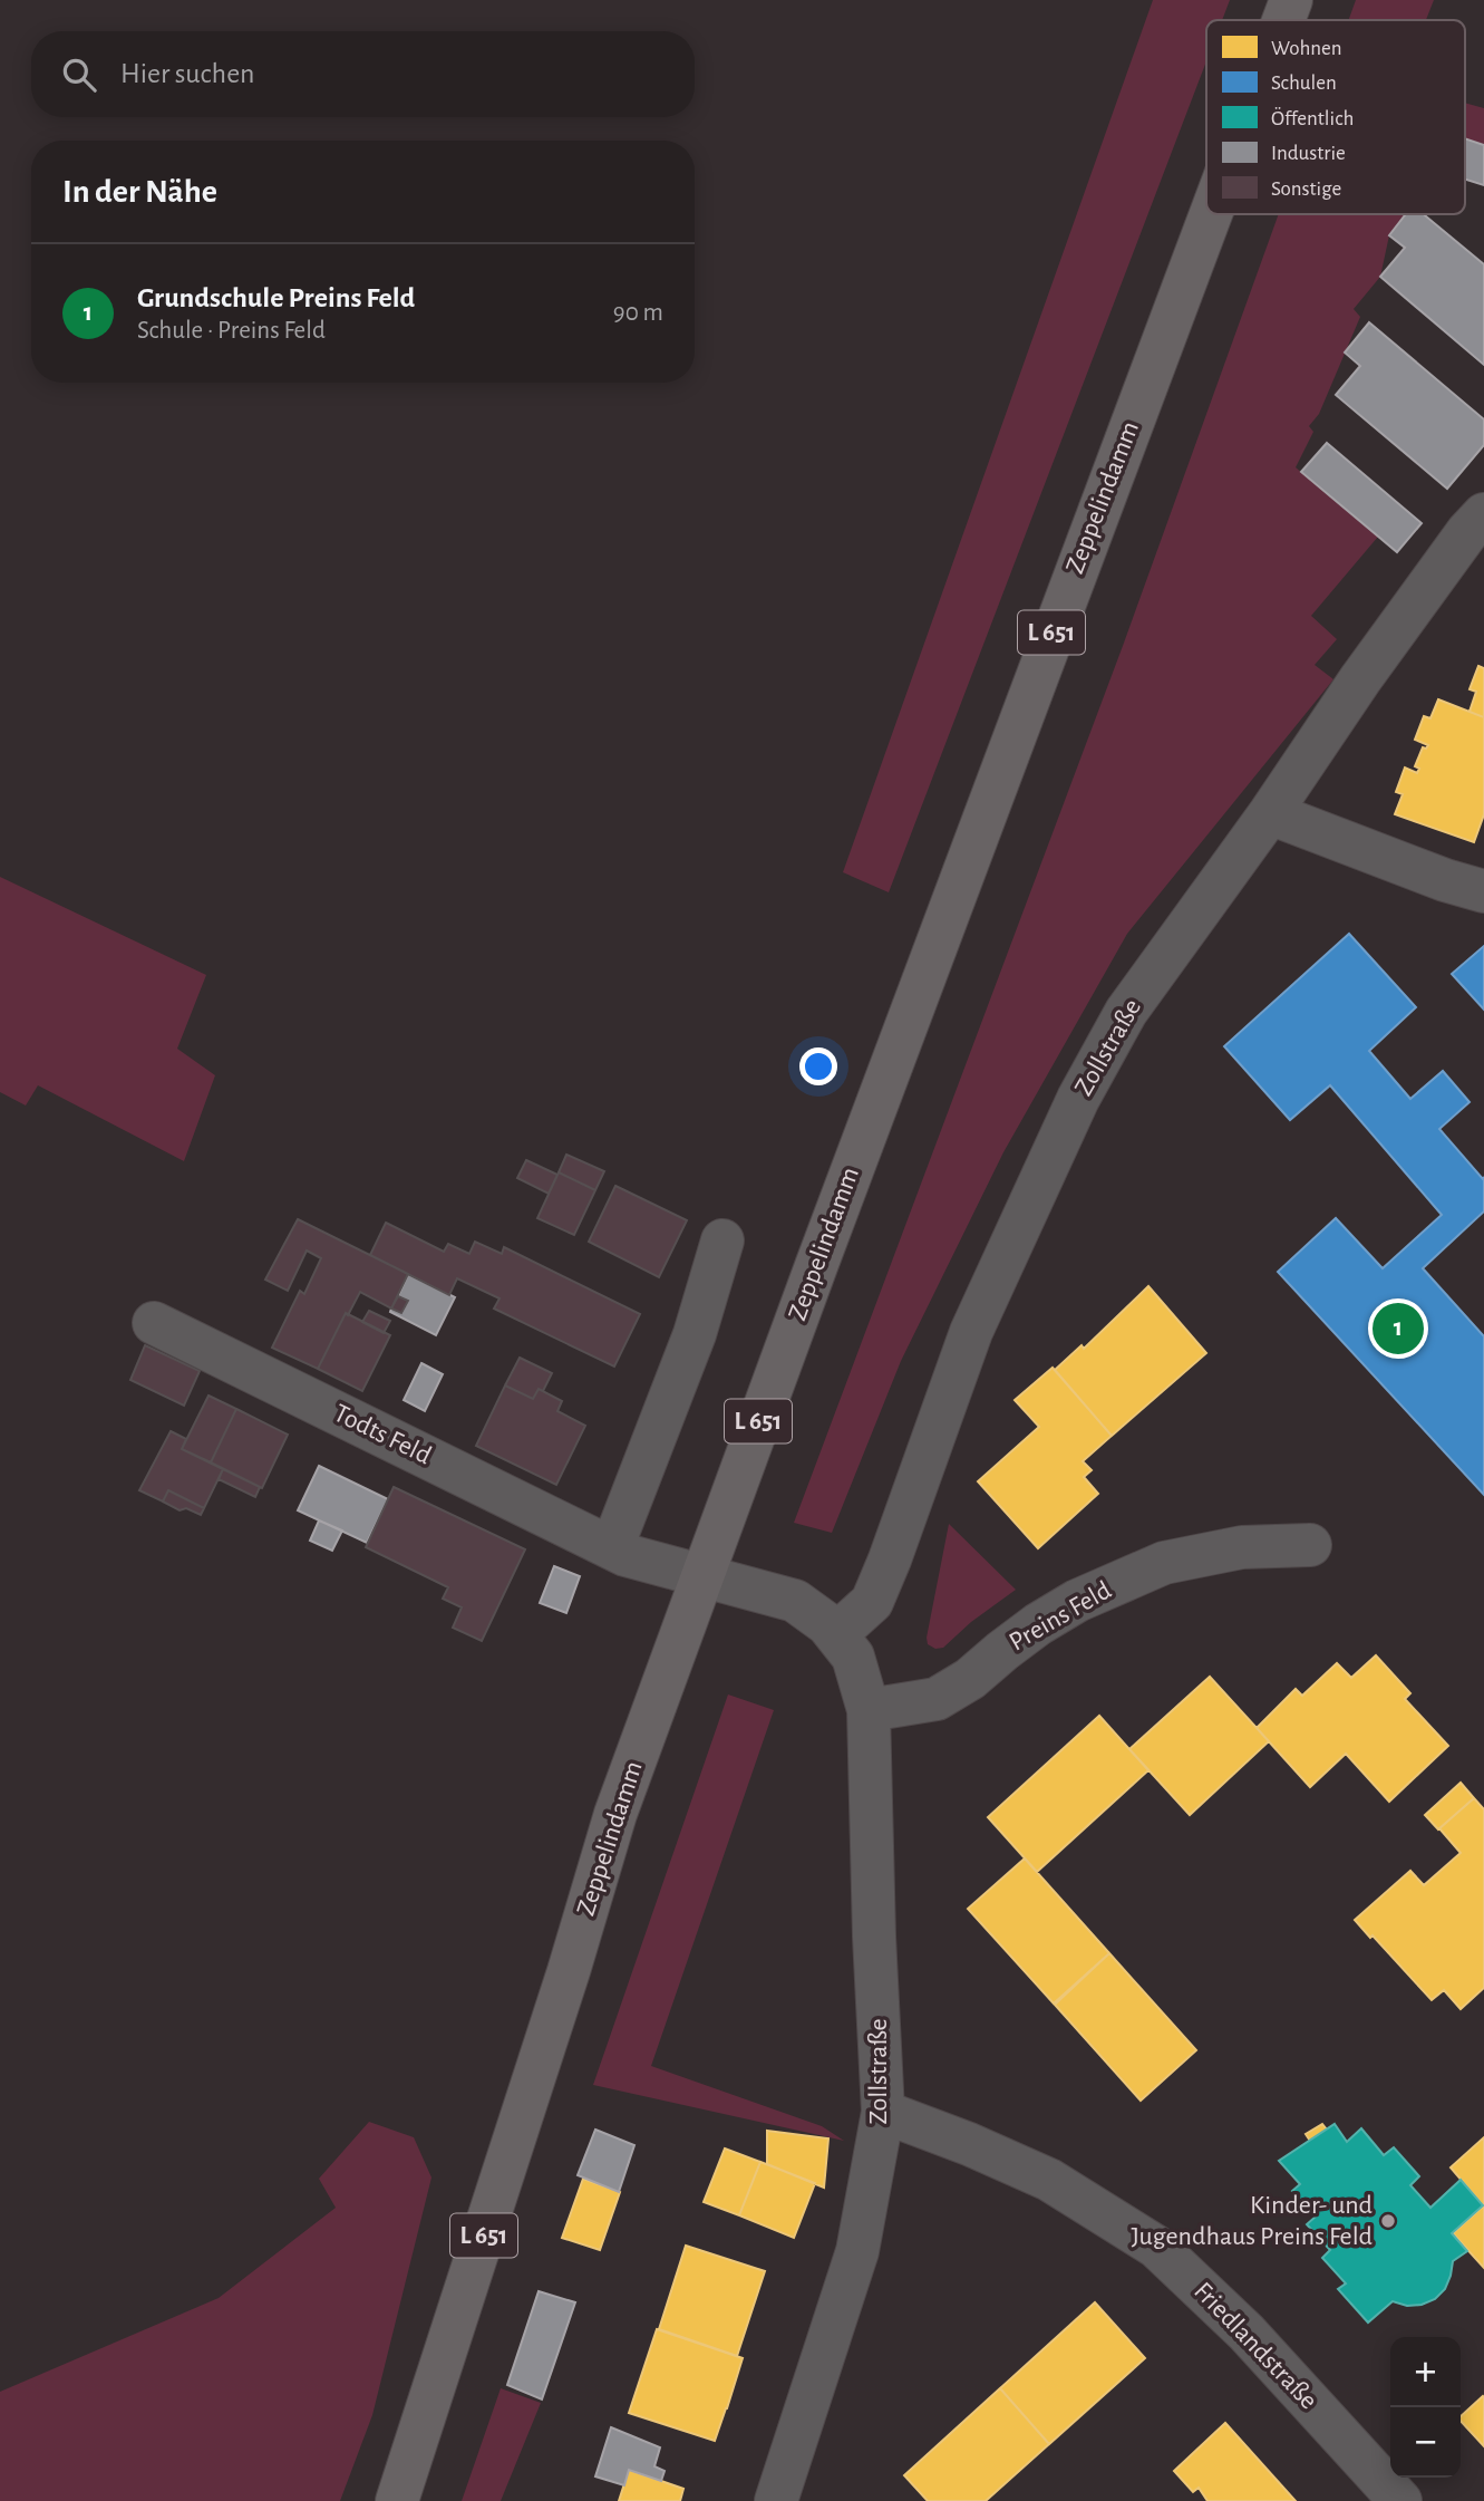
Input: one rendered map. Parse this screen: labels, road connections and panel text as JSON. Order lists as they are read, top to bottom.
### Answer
{
  "streets": {
    "main road": ["Zeppelindamm", "L 651"],
    "street": [
      "Zollstraße",
      "Todts Feld",
      "Preins Feld",
      "Friedlandstraße"
    ]
  },
  "crossings": [
    ["Zeppelindamm", "Zollstraße"],
    ["Zeppelindamm", "Todts Feld"],
    ["Zollstraße", "Todts Feld"],
    ["Zollstraße", "Preins Feld"],
    ["Zollstraße", "Friedlandstraße"]
  ],
  "places": ["Kinder- und Jugendhaus Preins Feld"],
  "legend": [
    "Wohnen",
    "Schulen",
    "Öffentlich",
    "Industrie",
    "Sonstige"
  ],
  "page": {
    "search": "Hier suchen",
    "heading": "In der Nähe",
    "list": [
      {
        "mark": "1",
        "name": "Grundschule Preins Feld",
        "note": "Schule · Preins Feld",
        "value": "90 m"
      }
    ],
    "pins": "1",
    "map_buttons": ["+", "−"]
  }
}
